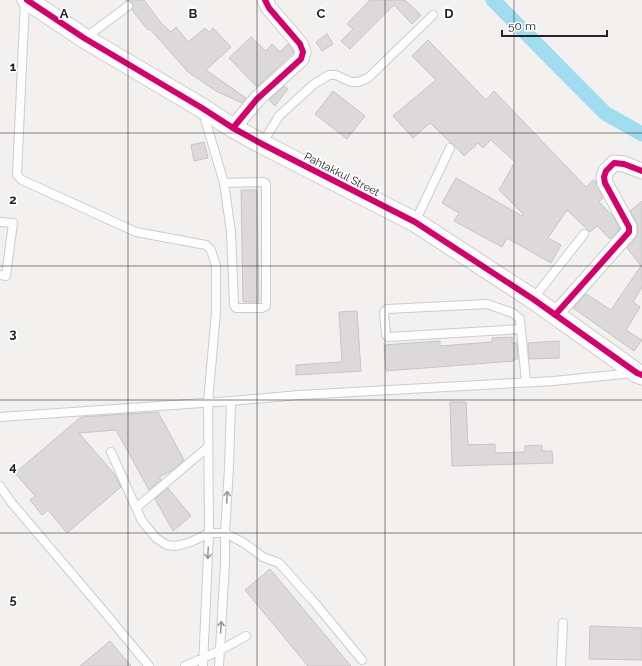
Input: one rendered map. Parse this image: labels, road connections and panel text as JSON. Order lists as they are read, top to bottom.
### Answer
{
  "streets": {
    "street": ["Pahtakkul Street"]
  },
  "scale_bar": "50 m",
  "grid": {
    "columns": [
      "A",
      "B",
      "C",
      "D"
    ],
    "rows": [
      "1",
      "2",
      "3",
      "4",
      "5"
    ]
  }
}
